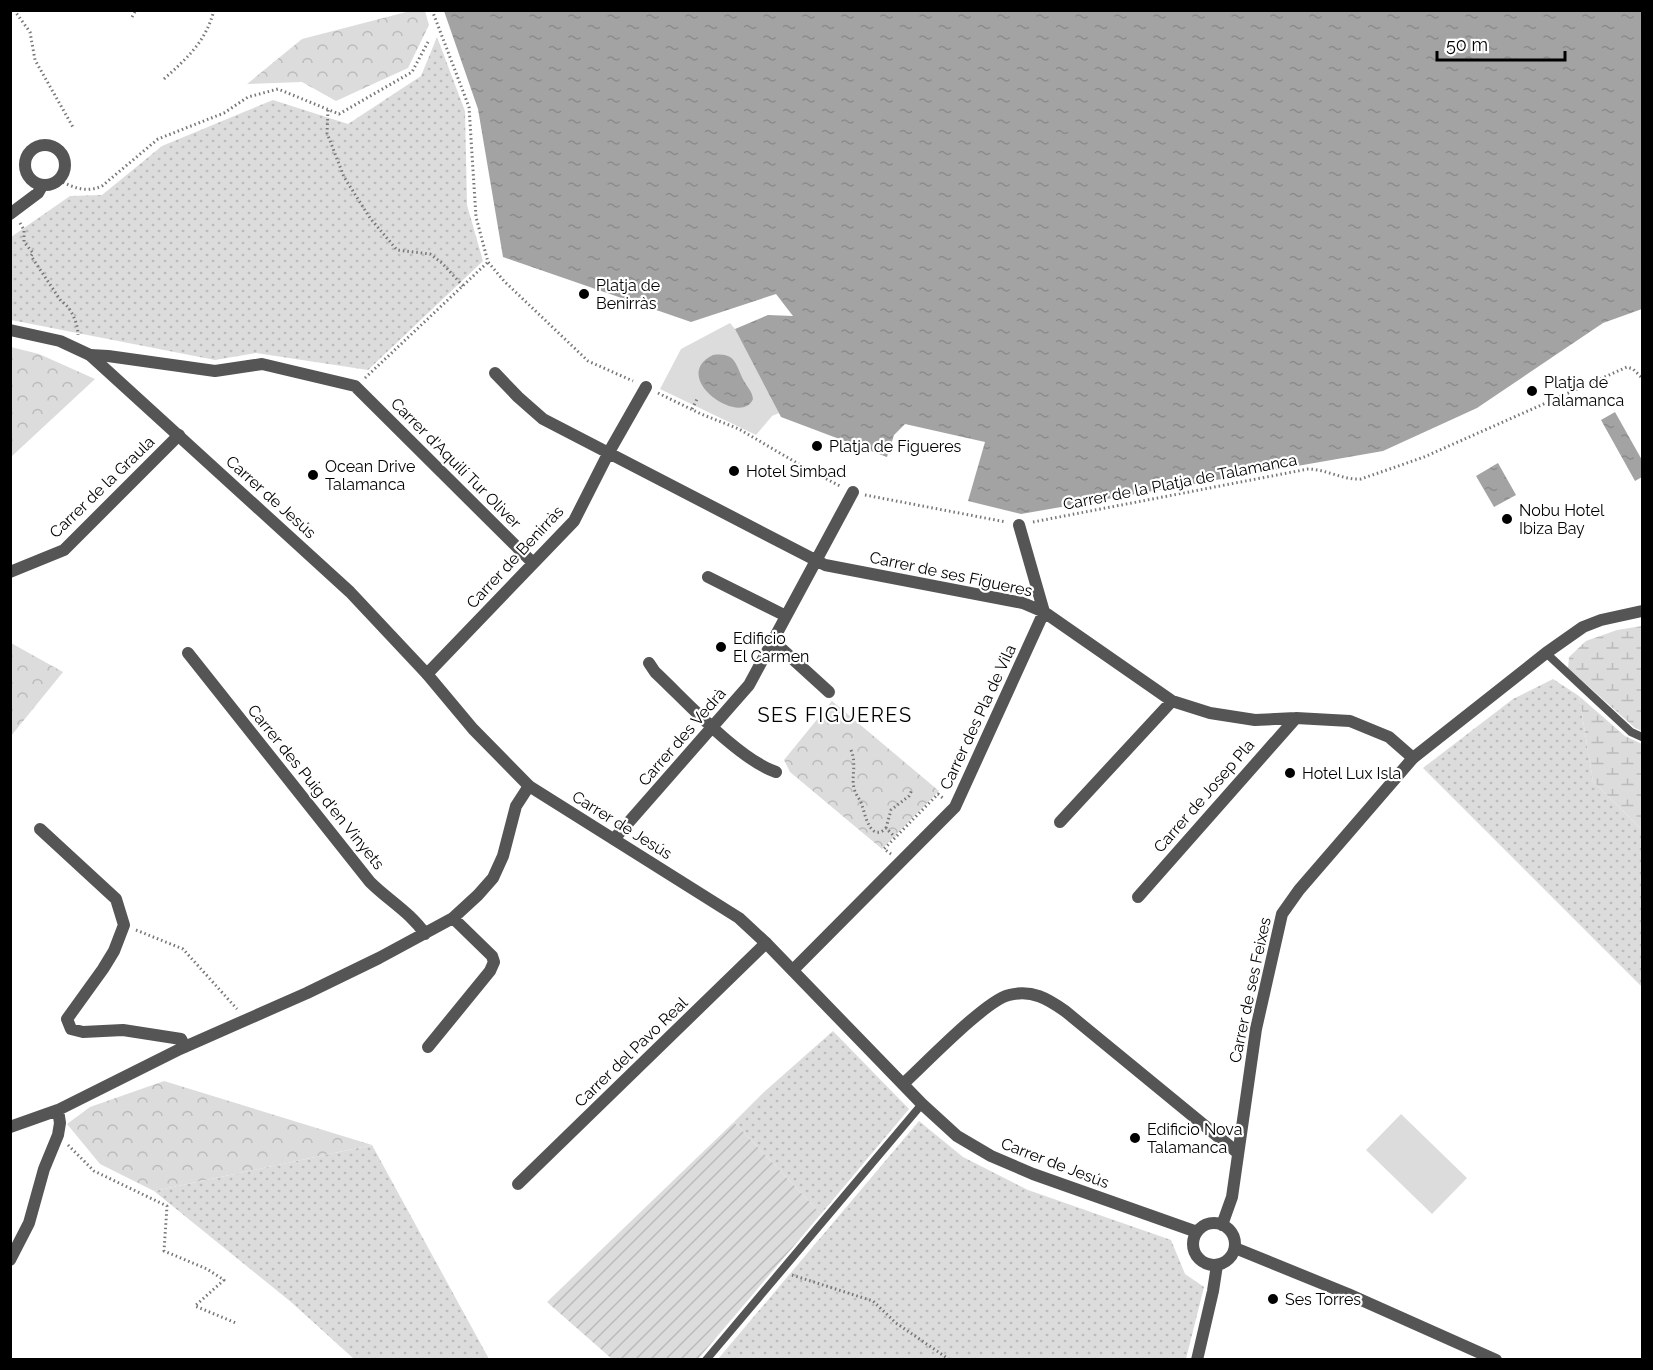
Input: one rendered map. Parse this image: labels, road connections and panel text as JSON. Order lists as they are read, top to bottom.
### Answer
{
  "streets": {
    "street": [
      "Carrer d'Aquilí Tur Oliver",
      "Carrer de la Graula",
      "Carrer de Jesús",
      "Carrer de Benirràs",
      "Carrer de ses Figueres",
      "Carrer des Pla de Vila",
      "Carrer des Vedrà",
      "Carrer des Puig d'en Vinyets",
      "Carrer de Josep Pla",
      "Carrer de ses Feixes",
      "Carrer del Pavo Real"
    ],
    "path": ["Carrer de la Platja de Talamanca"]
  },
  "crossings": [
    ["Carrer d'Aquilí Tur Oliver", "Carrer de Benirràs"],
    ["Carrer de la Graula", "Carrer de Jesús"],
    ["Carrer de Jesús", "Carrer de Benirràs"],
    ["Carrer de Jesús", "Carrer des Pla de Vila"],
    ["Carrer de Jesús", "Carrer des Vedrà"],
    ["Carrer de Jesús", "Carrer de ses Feixes"],
    ["Carrer de Jesús", "Carrer del Pavo Real"],
    ["Carrer de Benirràs", "Carrer de ses Figueres"],
    ["Carrer de ses Figueres", "Carrer des Pla de Vila"],
    ["Carrer de ses Figueres", "Carrer des Vedrà"],
    ["Carrer de ses Figueres", "Carrer de Josep Pla"],
    ["Carrer de ses Figueres", "Carrer de ses Feixes"]
  ],
  "districts": ["SES FIGUERES"],
  "places": [
    "Platja de Benirràs",
    "Platja de Talamanca",
    "Platja de Figueres",
    "Hotel Simbad",
    "Ocean Drive Talamanca",
    "Nobu Hotel Ibiza Bay",
    "Edificio El Carmen",
    "Hotel Lux Isla",
    "Edificio Nova Talamanca",
    "Ses Torres"
  ],
  "scale_bar": "50 m"
}
